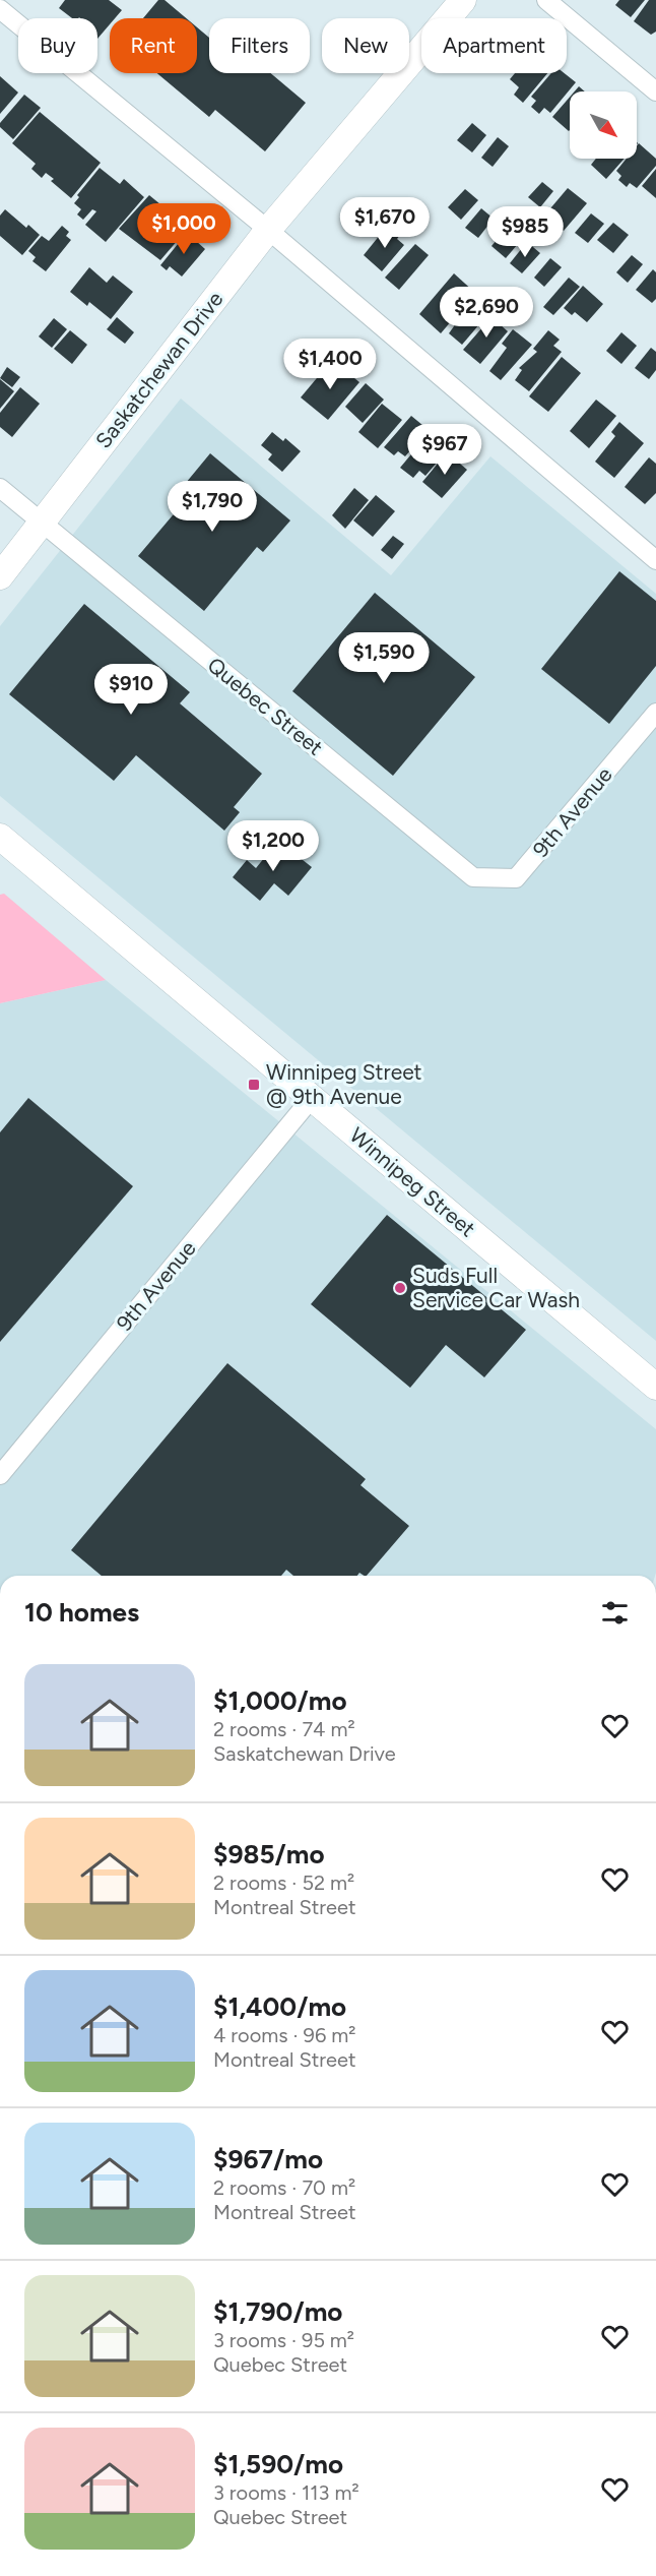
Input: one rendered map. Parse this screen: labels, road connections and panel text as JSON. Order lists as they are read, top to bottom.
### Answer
{
  "streets": {
    "main road": ["Saskatchewan Drive", "Winnipeg Street"],
    "street": ["Quebec Street", "9th Avenue"]
  },
  "crossings": [
    ["Saskatchewan Drive", "Quebec Street"],
    ["Quebec Street", "9th Avenue"],
    ["9th Avenue", "Winnipeg Street"]
  ],
  "places": {
    "transit": ["Winnipeg Street @ 9th Avenue"],
    "other": ["Suds Full Service Car Wash"]
  },
  "north": "bottom right",
  "page": {
    "chip": [
      "Buy",
      "Rent",
      "Filters",
      "New",
      "Apartment"
    ],
    "price": [
      "$1,670",
      "$1,000",
      "$985",
      "$2,690",
      "$1,400",
      "$967",
      "$1,790",
      "$1,590",
      "$910",
      "$1,200"
    ],
    "heading": "10 homes",
    "list": [
      {
        "name": "$1,000/mo",
        "note": "2 rooms · 74 m² · Saskatchewan Drive"
      },
      {
        "name": "$985/mo",
        "note": "2 rooms · 52 m² · Montreal Street"
      },
      {
        "name": "$1,400/mo",
        "note": "4 rooms · 96 m² · Montreal Street"
      },
      {
        "name": "$967/mo",
        "note": "2 rooms · 70 m² · Montreal Street"
      },
      {
        "name": "$1,790/mo",
        "note": "3 rooms · 95 m² · Quebec Street"
      },
      {
        "name": "$1,590/mo",
        "note": "3 rooms · 113 m² · Quebec Street"
      }
    ]
  }
}
